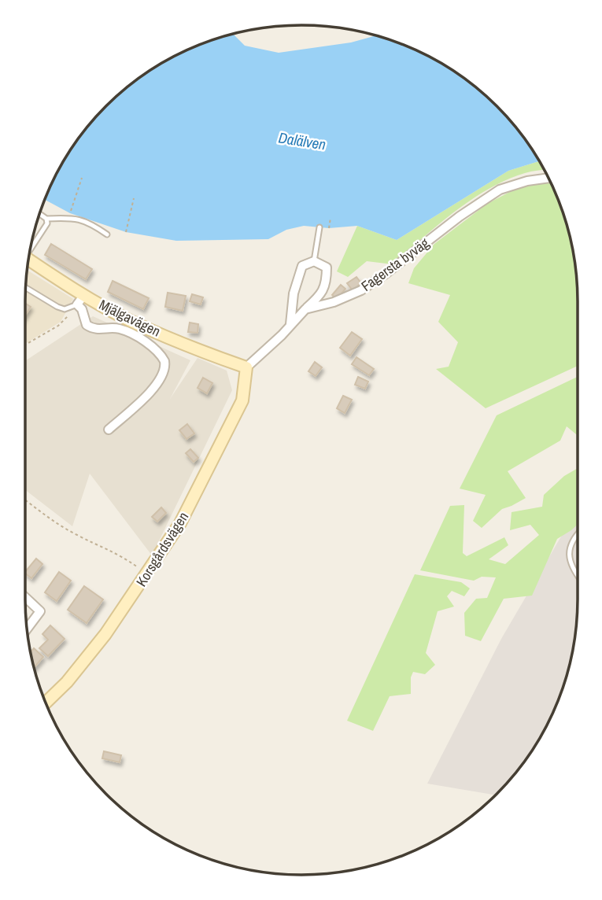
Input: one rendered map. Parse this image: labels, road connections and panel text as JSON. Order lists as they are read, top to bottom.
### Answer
{
  "streets": {
    "street": ["Fagersta byväg", "Mjälgavägen", "Korsgårdsvägen"]
  },
  "crossings": [
    ["Mjälgavägen", "Korsgårdsvägen"]
  ],
  "water": ["Dalälven"]
}
